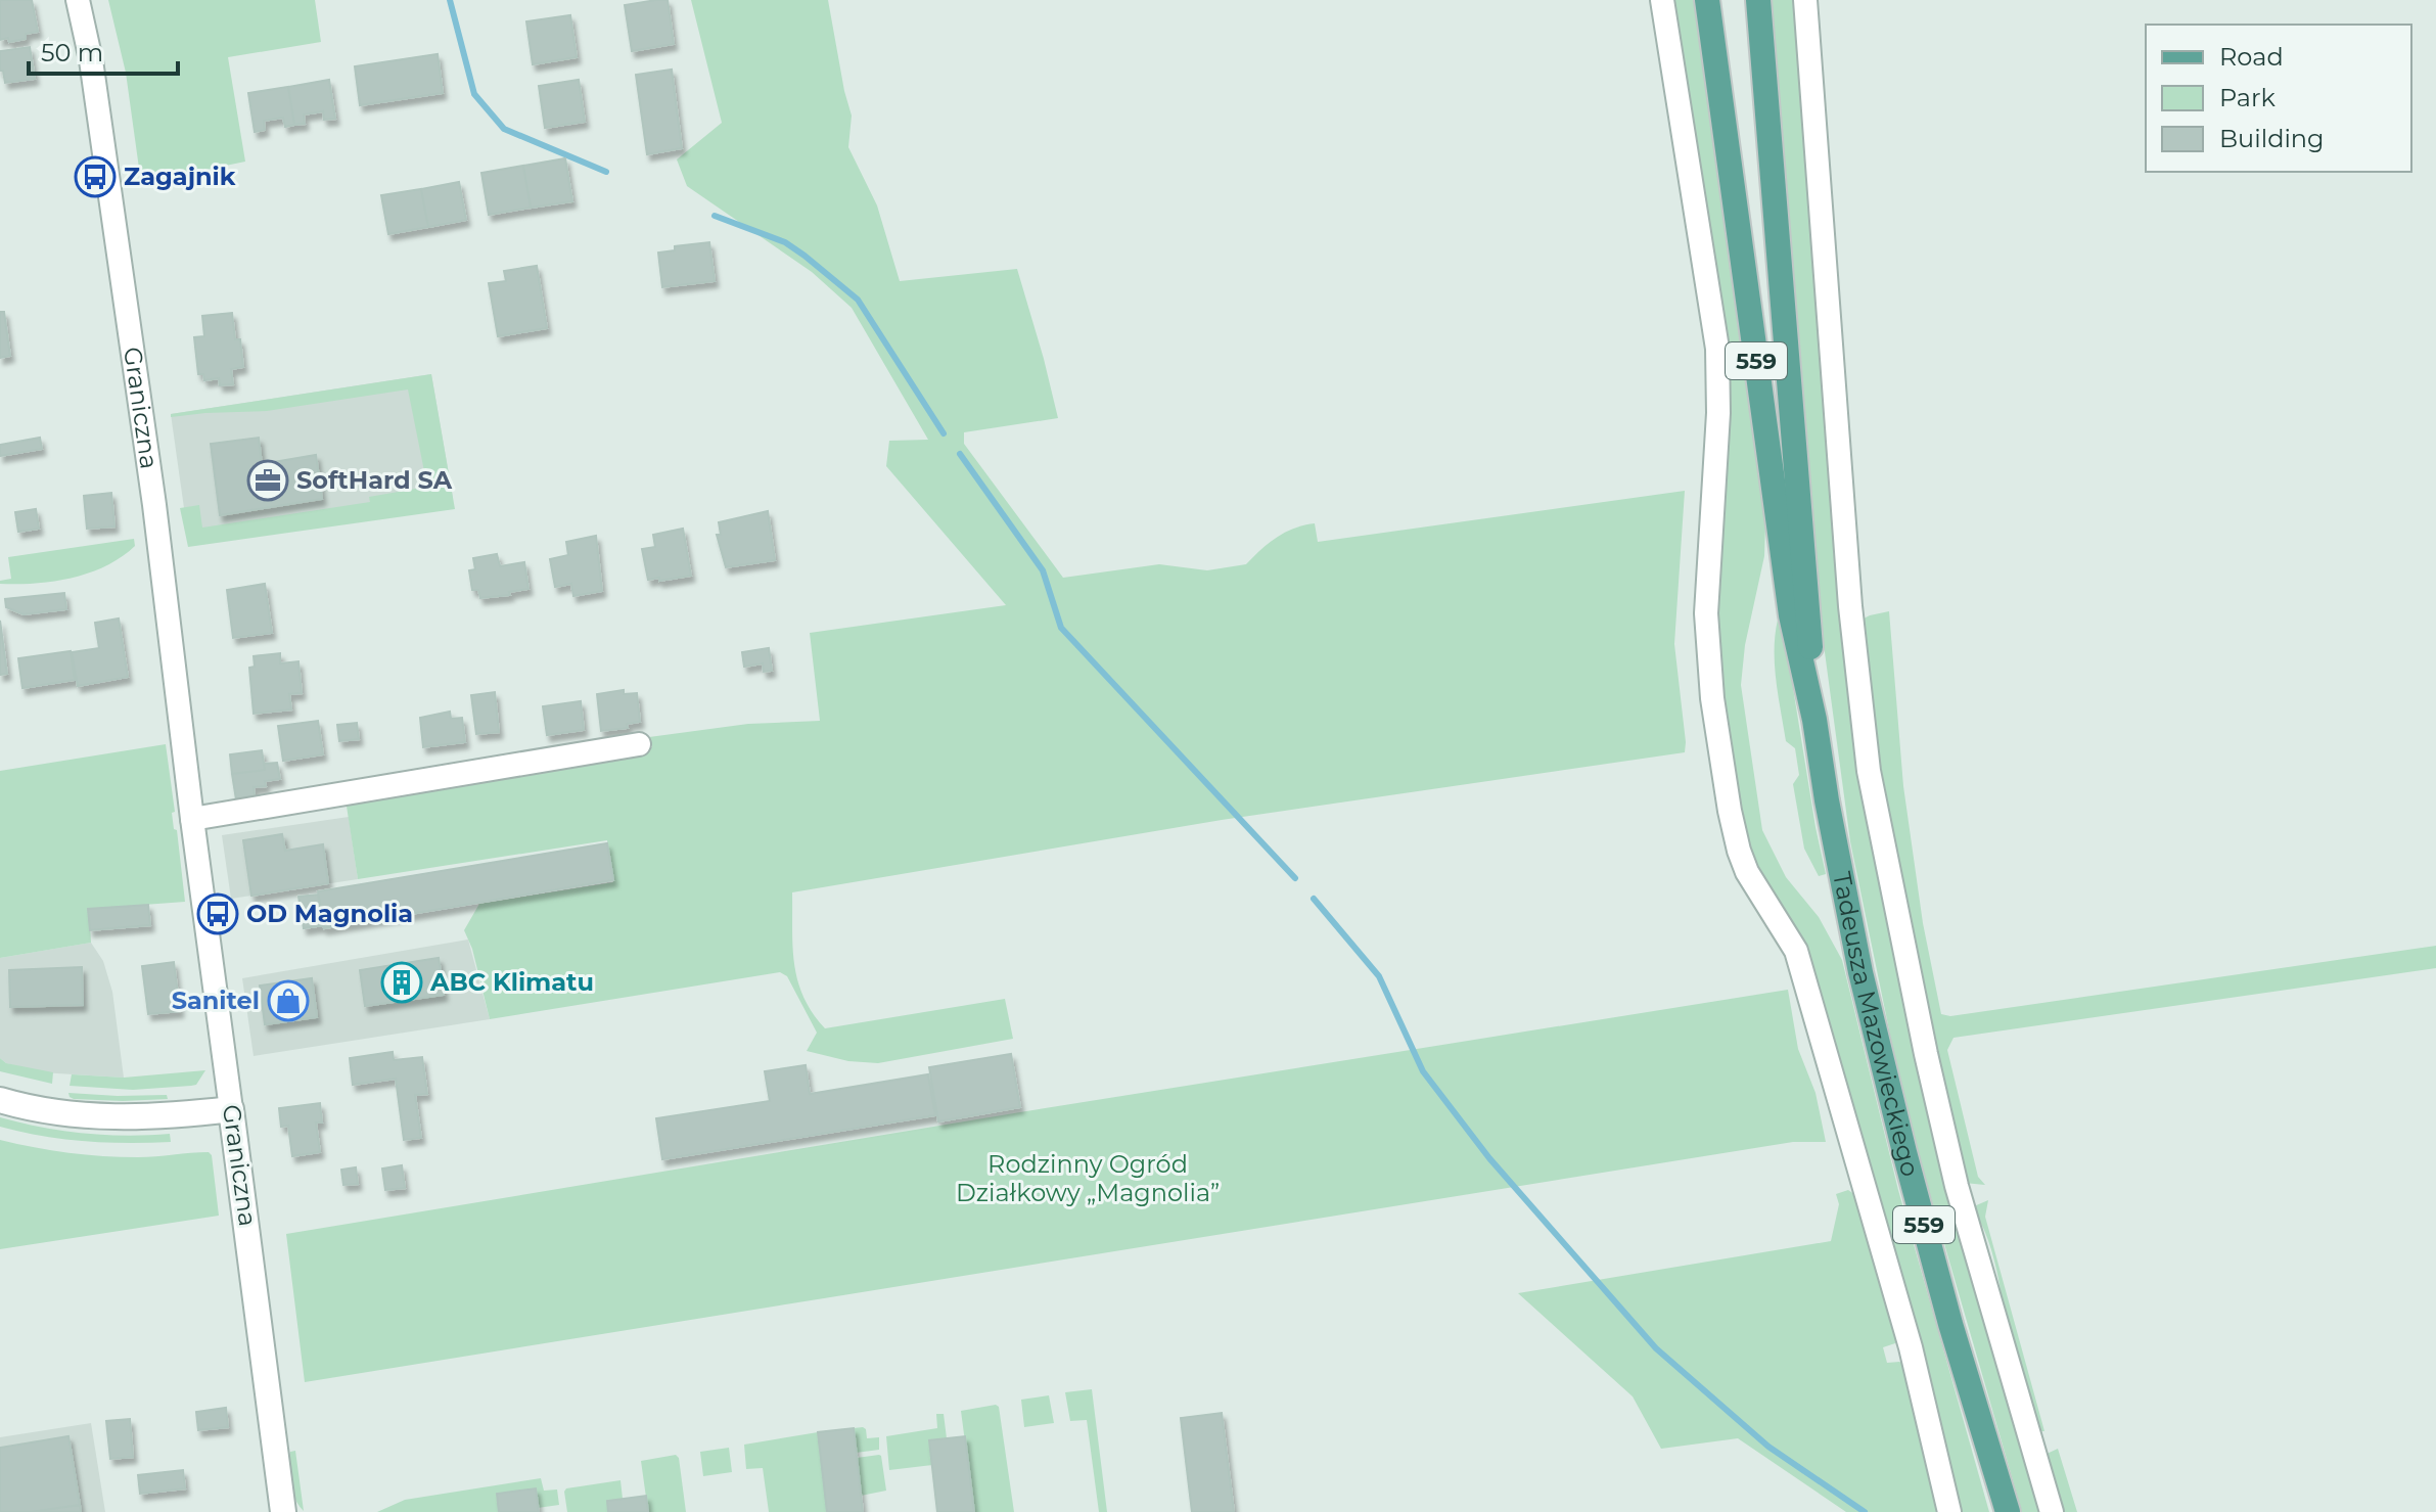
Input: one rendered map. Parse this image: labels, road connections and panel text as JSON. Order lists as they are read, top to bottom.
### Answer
{
  "streets": {
    "main road": ["559", "Tadeusza Mazowieckiego"],
    "street": ["Graniczna"]
  },
  "parks": ["Rodzinny Ogród Działkowy „Magnolia”"],
  "places": {
    "bus stop": ["Zagajnik", "OD Magnolia"],
    "office": ["SoftHard SA"],
    "building": ["ABC Klimatu"],
    "shop": ["Sanitel"]
  },
  "legend": ["Road", "Park", "Building"],
  "scale_bar": "50 m"
}
